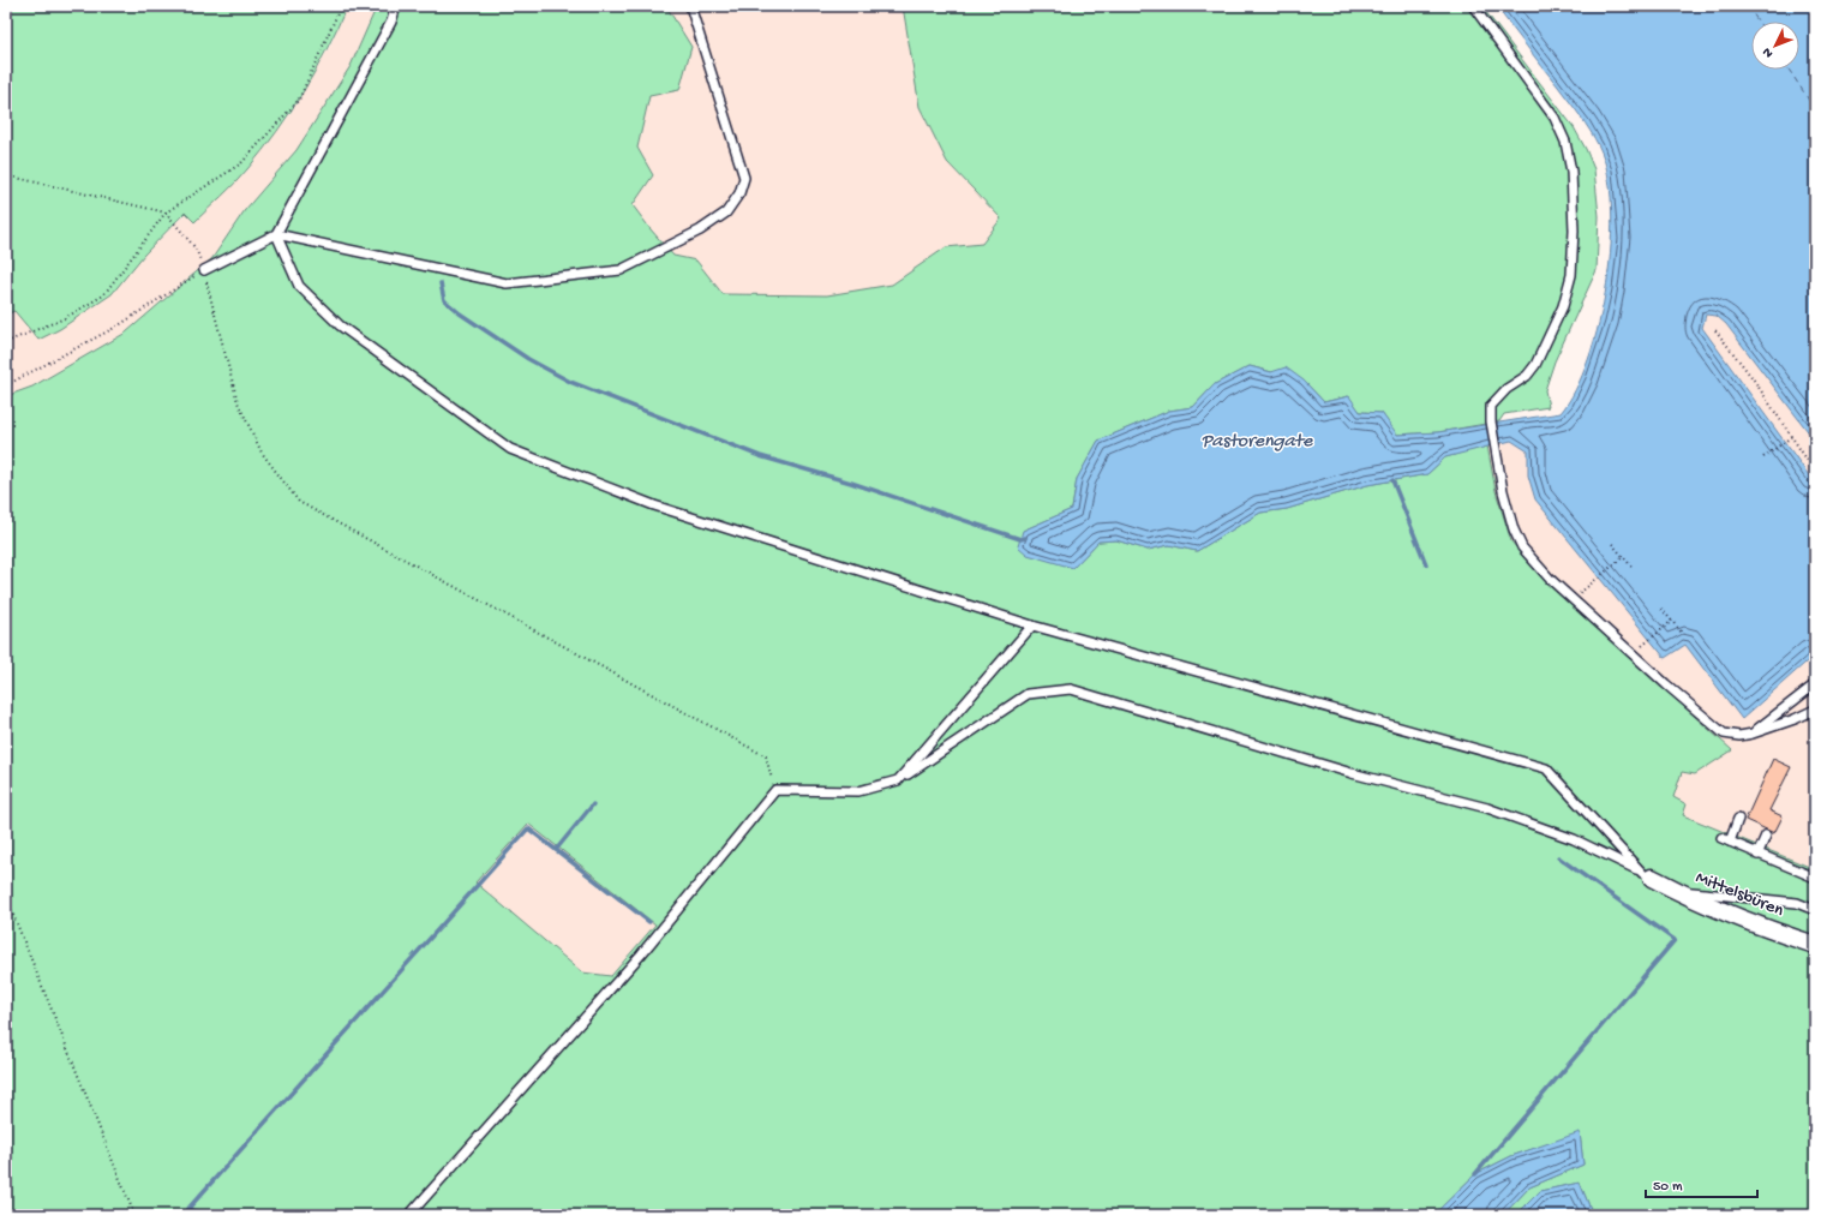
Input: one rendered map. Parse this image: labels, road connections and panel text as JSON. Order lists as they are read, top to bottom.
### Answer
{
  "streets": {
    "street": ["Mittelsbüren"]
  },
  "water": ["Pastorengate"],
  "scale_bar": "50 m",
  "north": "bottom left"
}
